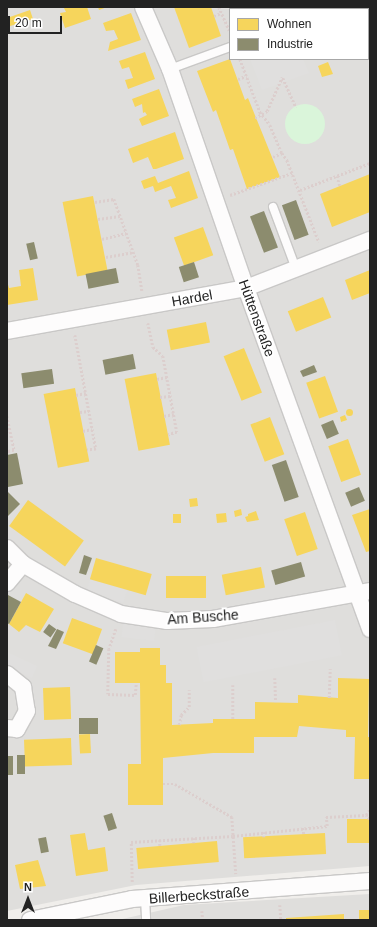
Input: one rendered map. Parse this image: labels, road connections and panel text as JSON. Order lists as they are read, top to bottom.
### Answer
{
  "streets": {
    "street": [
      "Hardel",
      "Hüttenstraße",
      "Am Busche",
      "Billerbeckstraße"
    ]
  },
  "crossings": [
    ["Hardel", "Hüttenstraße"],
    ["Hüttenstraße", "Am Busche"]
  ],
  "legend": ["Wohnen", "Industrie"],
  "scale_bar": "20 m",
  "north": "top"
}
